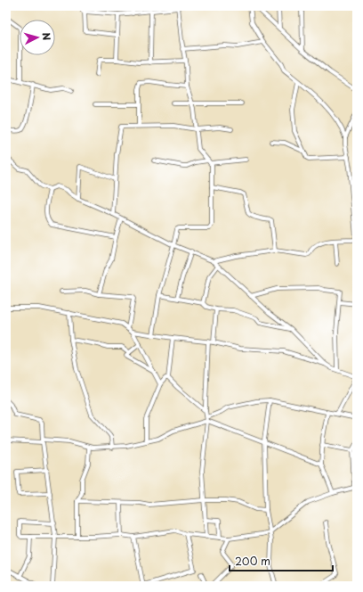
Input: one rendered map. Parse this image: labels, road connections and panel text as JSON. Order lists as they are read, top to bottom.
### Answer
{
  "scale_bar": "200 m",
  "north": "right"
}
